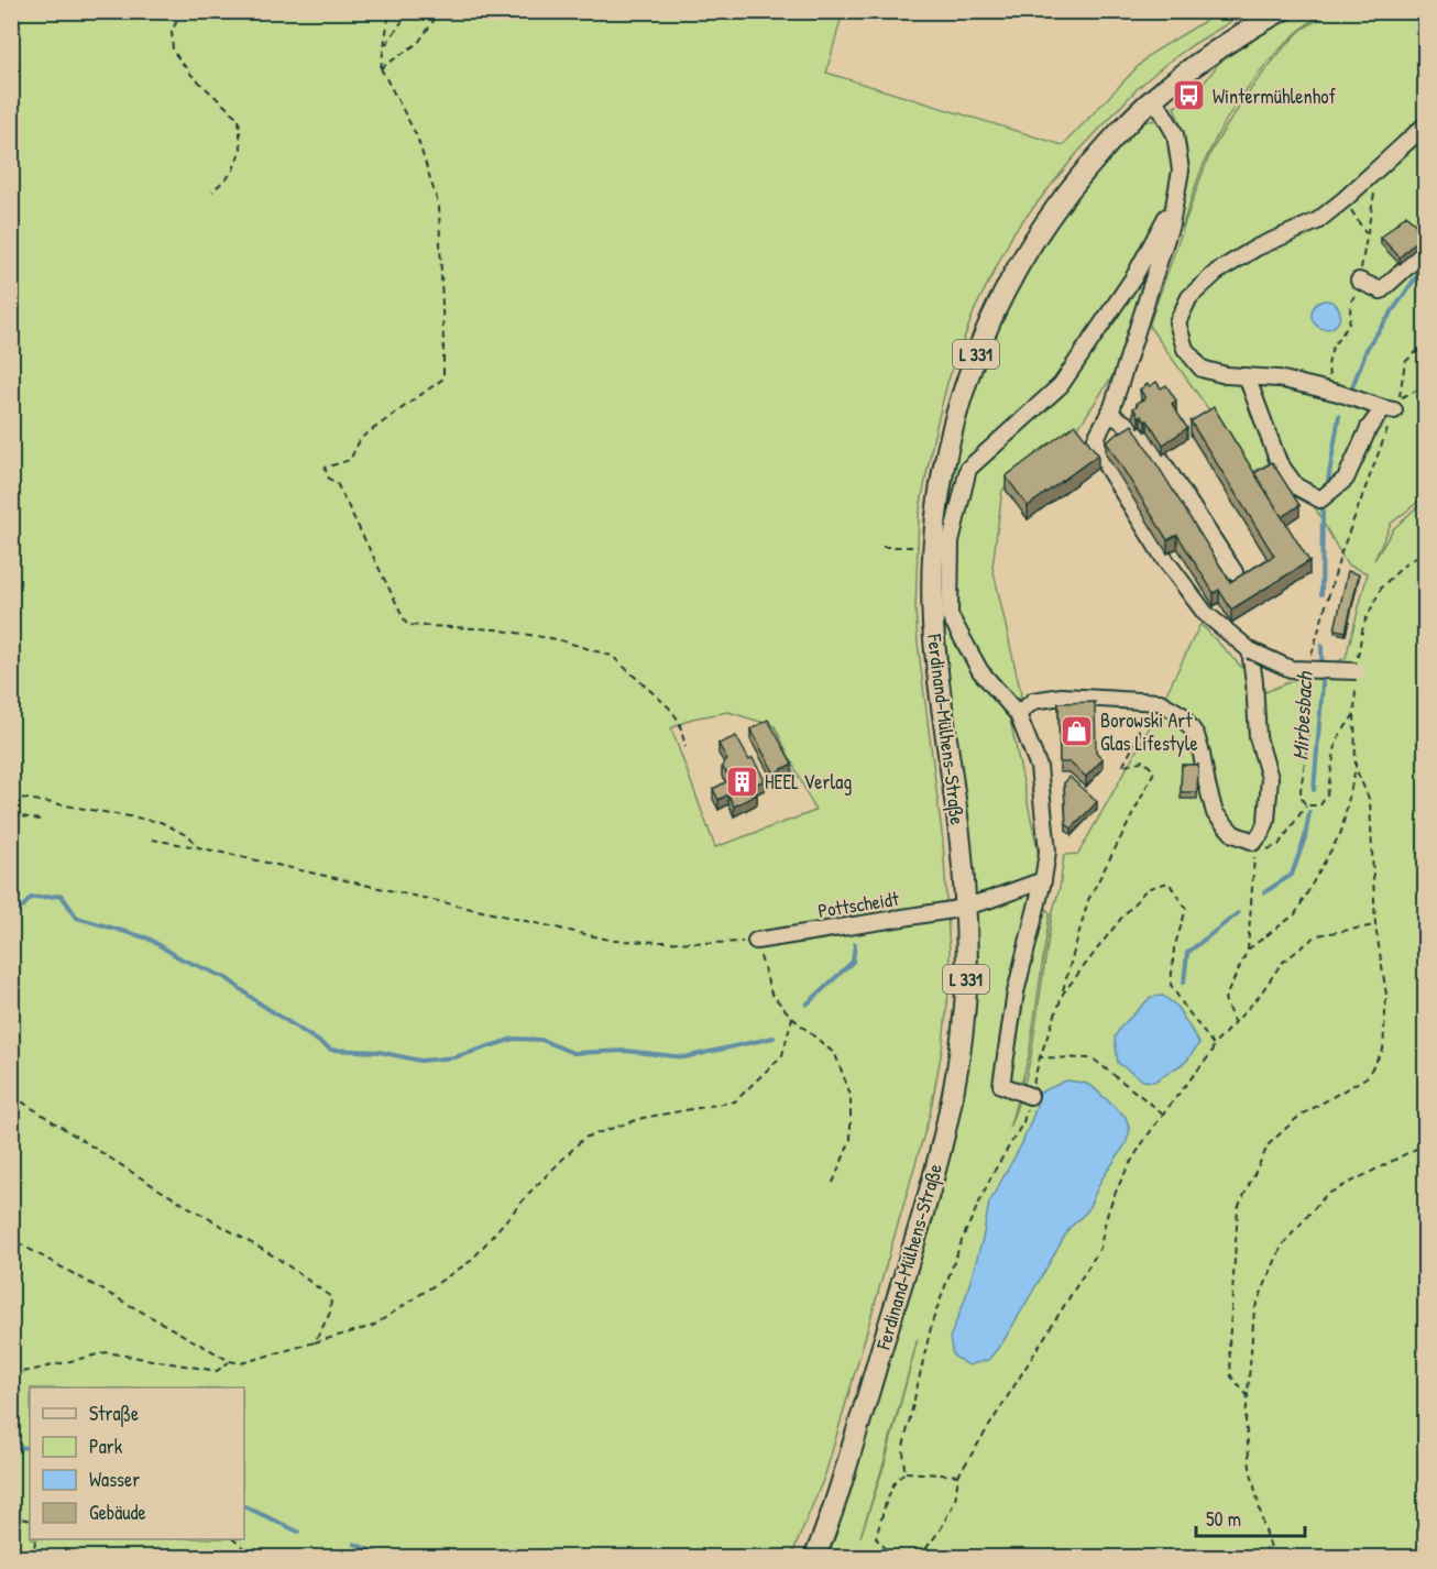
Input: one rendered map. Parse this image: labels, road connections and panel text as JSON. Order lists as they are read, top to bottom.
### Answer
{
  "streets": {
    "main road": ["L 331", "Ferdinand-Mülhens-Straße"],
    "lane": ["Pottscheidt"]
  },
  "crossings": [
    ["Ferdinand-Mülhens-Straße", "Pottscheidt"]
  ],
  "water": ["Mirbesbach"],
  "places": {
    "bus stop": ["Wintermühlenhof"],
    "shop": ["Borowski Art Glas Lifestyle"],
    "building": ["HEEL Verlag"]
  },
  "legend": [
    "Straße",
    "Park",
    "Wasser",
    "Gebäude"
  ],
  "scale_bar": "50 m"
}
